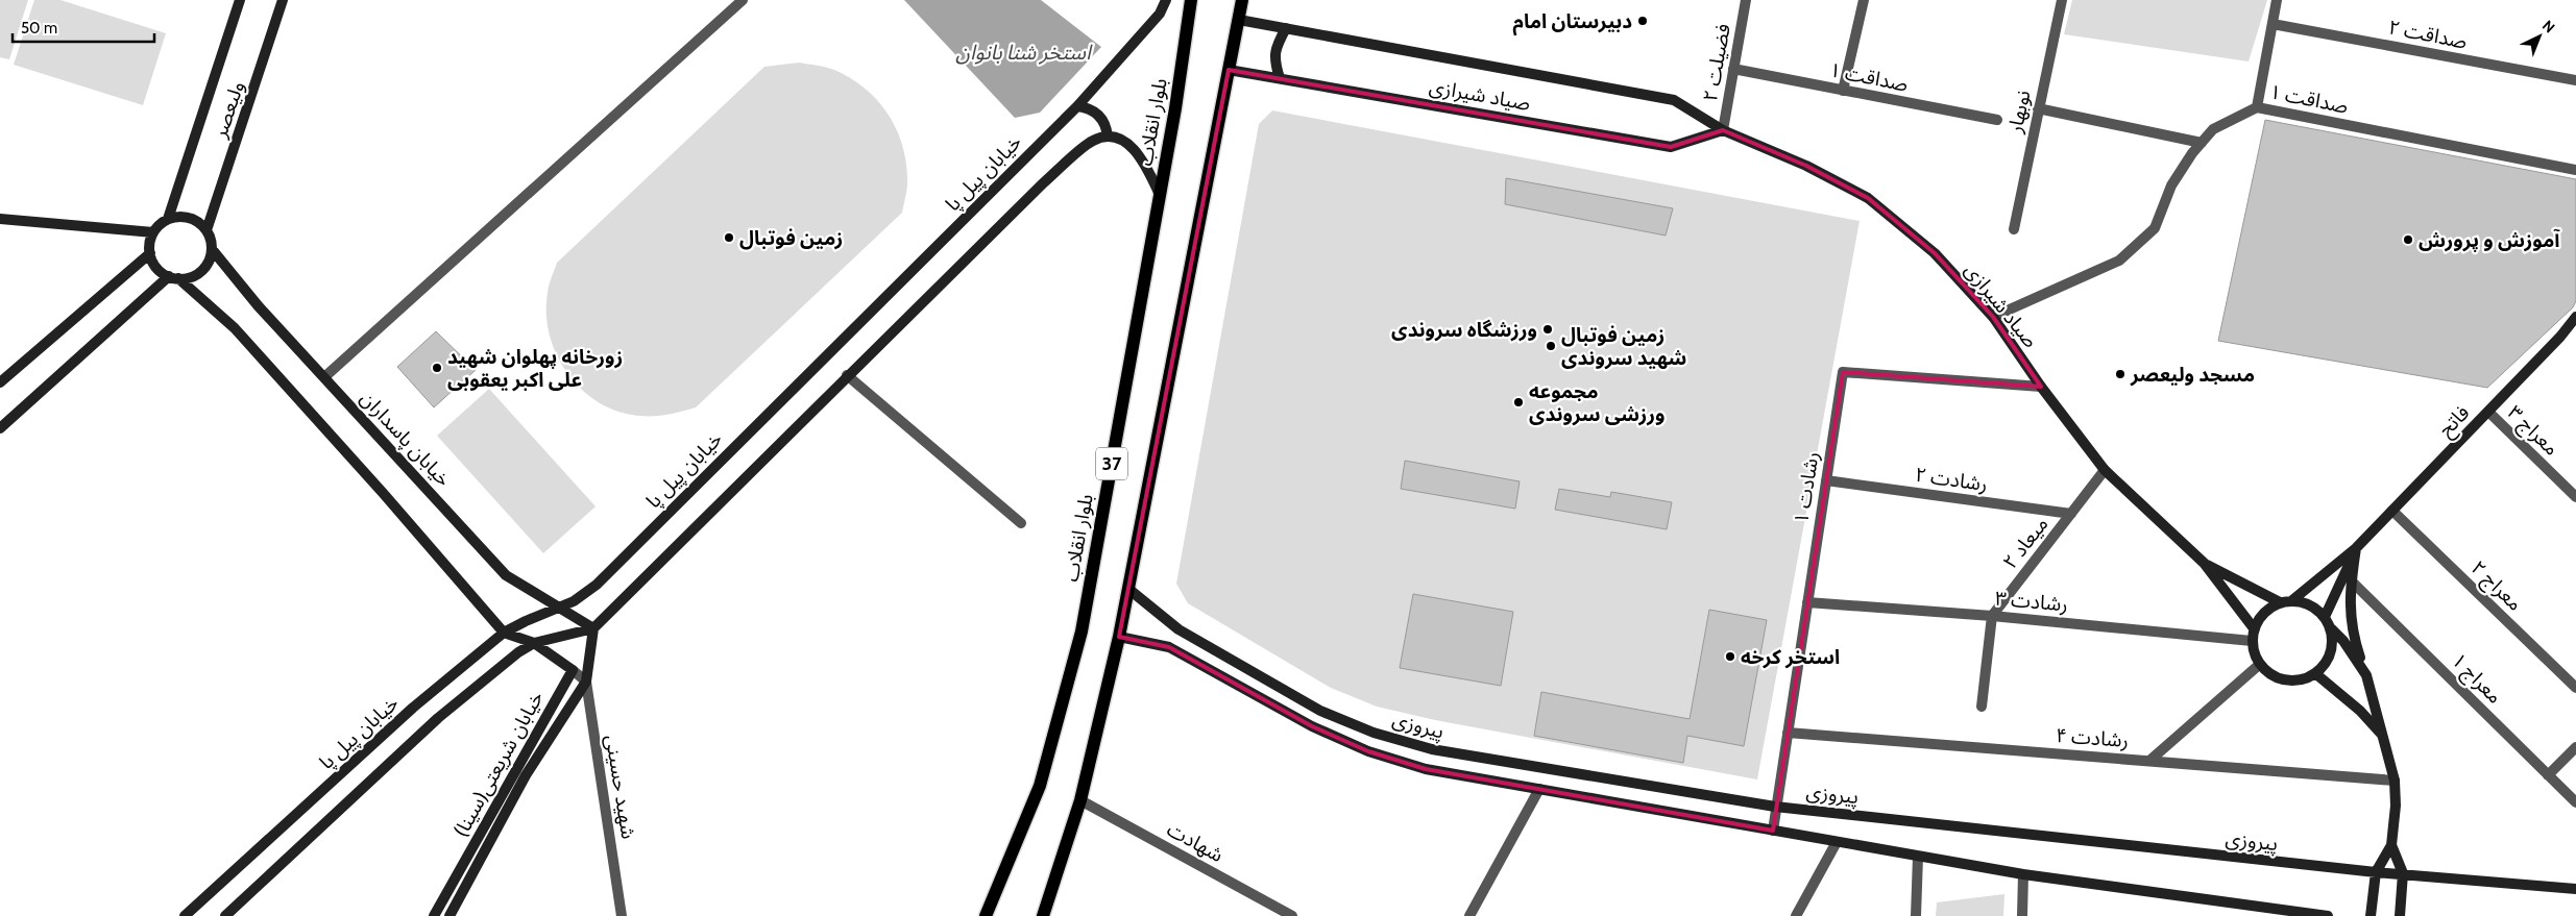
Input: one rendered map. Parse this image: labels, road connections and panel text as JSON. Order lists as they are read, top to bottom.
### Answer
{
  "streets": {
    "main road": [
      "صیاد شیرازی",
      "ولیعصر",
      "بلوار انقلاب",
      "خیابان پیل پا",
      "فاتح",
      "خیابان پاسداران",
      "37",
      "پیروزی",
      "خیابان شریعتی(سینا)"
    ],
    "street": [
      "صداقت ۲",
      "فضیلت ۲",
      "صداقت ۱",
      "نوبهار",
      "معراج ۳",
      "رشادت ۲",
      "رشادت ۱",
      "میعاد ۲",
      "معراج ۲",
      "رشادت ۳",
      "معراج ۱",
      "رشادت ۴",
      "شهید حسینی",
      "شهادت"
    ]
  },
  "crossings": [
    ["فضیلت ۲", "صداقت ۱"],
    ["فضیلت ۲", "صیاد شیرازی"],
    ["صداقت ۱", "صیاد شیرازی"],
    ["صیاد شیرازی", "37"],
    ["صیاد شیرازی", "رشادت ۱"],
    ["صیاد شیرازی", "میعاد ۲"],
    ["ولیعصر", "خیابان پاسداران"],
    ["خیابان پیل پا", "خیابان پاسداران"],
    ["فاتح", "معراج ۳"],
    ["فاتح", "معراج ۲"],
    ["خیابان پاسداران", "خیابان شریعتی(سینا)"],
    ["37", "پیروزی"],
    ["37", "شهادت"],
    ["رشادت ۲", "رشادت ۱"],
    ["رشادت ۲", "میعاد ۲"],
    ["رشادت ۱", "رشادت ۳"],
    ["رشادت ۱", "پیروزی"],
    ["رشادت ۱", "رشادت ۴"],
    ["میعاد ۲", "رشادت ۳"],
    ["خیابان شریعتی(سینا)", "شهید حسینی"]
  ],
  "water": ["استخر شنا بانوان"],
  "places": [
    "دبیرستان امام",
    "زمین فوتبال",
    "آموزش و پرورش",
    "ورزشگاه سروندی",
    "زمین فوتبال شهید سروندی",
    "زورخانه پهلوان شهید علی اکبر یعقوبی",
    "مسجد ولیعصر",
    "مجموعه ورزشی سروندی",
    "استخر کرخه"
  ],
  "scale_bar": "50 m",
  "north": "top right"
}
